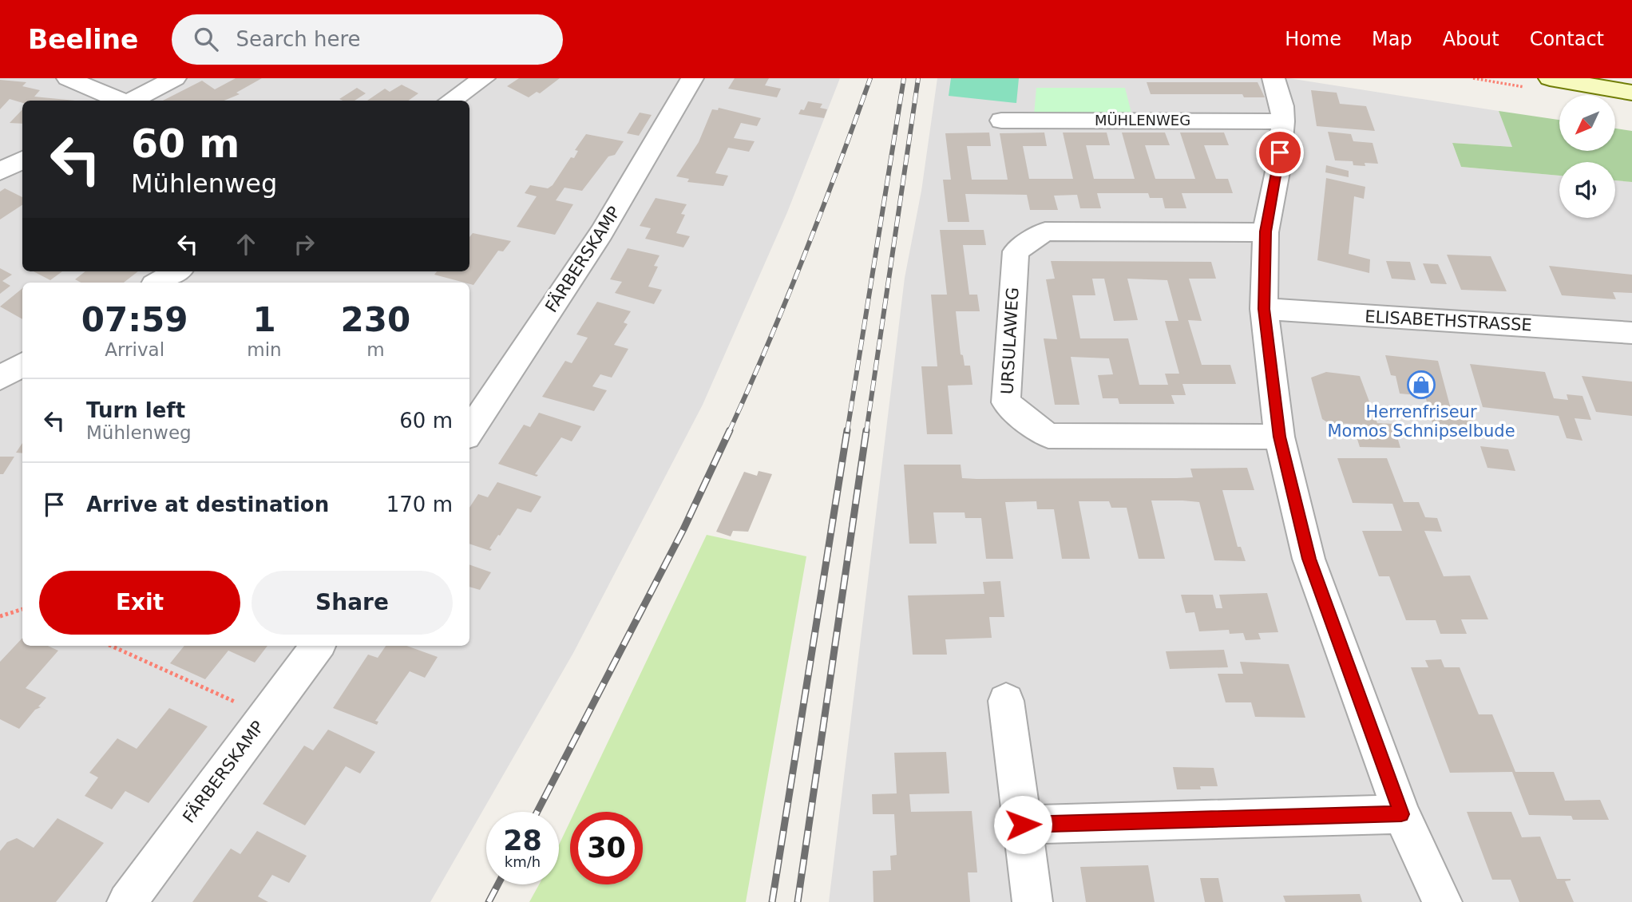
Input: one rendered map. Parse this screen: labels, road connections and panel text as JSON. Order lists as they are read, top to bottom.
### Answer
{
  "streets": {
    "street": [
      "MÜHLENWEG",
      "FÄRBERSKAMP",
      "ELISABETHSTRASSE",
      "URSULAWEG"
    ]
  },
  "places": {
    "shop": ["Herrenfriseur Momos Schnipselbude"]
  },
  "north": "bottom left",
  "page": {
    "header": "Beeline",
    "search": "Search here",
    "nav": [
      "Home",
      "Map",
      "About",
      "Contact"
    ],
    "turn": ["60 m", "Mühlenweg"],
    "eta": [
      "07:59",
      "Arrival",
      "1",
      "min",
      "230",
      "m"
    ],
    "list": [
      {
        "name": "Turn left",
        "note": "Mühlenweg",
        "value": "60 m"
      },
      {
        "name": "Arrive at destination",
        "value": "170 m"
      }
    ],
    "buttons": ["Exit", "Share"],
    "speed": "28 km/h",
    "limit": "30"
  }
}
